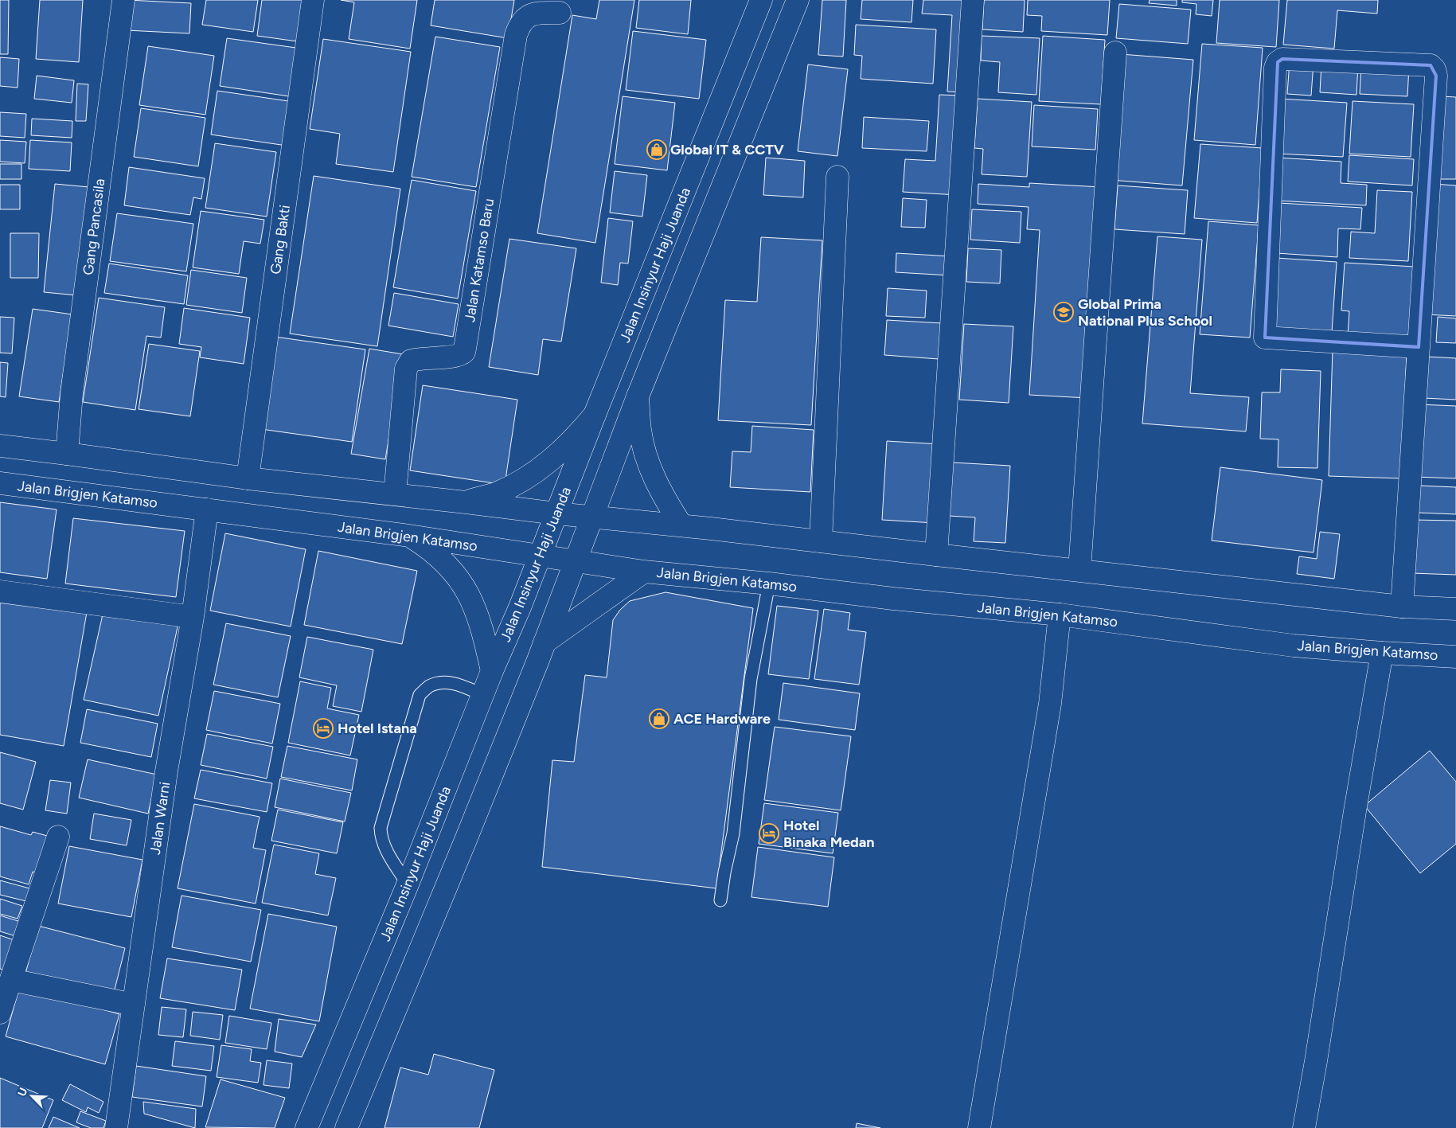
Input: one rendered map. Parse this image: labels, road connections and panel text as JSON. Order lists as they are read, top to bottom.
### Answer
{
  "streets": {
    "street": [
      "Gang Pancasila",
      "Gang Bakti",
      "Jalan Katamso Baru",
      "Jalan Insinyur Haji Juanda",
      "Jalan Brigjen Katamso",
      "Jalan Warni"
    ]
  },
  "crossings": [
    ["Jalan Insinyur Haji Juanda", "Jalan Brigjen Katamso"],
    ["Jalan Brigjen Katamso", "Jalan Warni"]
  ],
  "places": {
    "shop": ["Global IT & CCTV", "ACE Hardware"],
    "school or university": ["Global Prima National Plus School"],
    "hotel": ["Hotel Istana", "Hotel Binaka Medan"]
  },
  "north": "top left"
}
